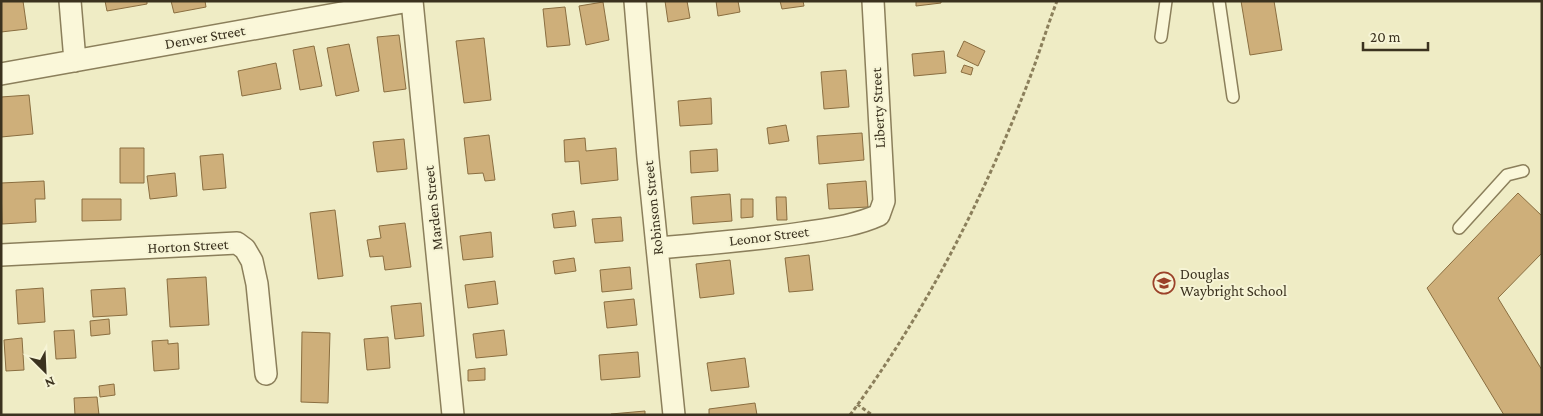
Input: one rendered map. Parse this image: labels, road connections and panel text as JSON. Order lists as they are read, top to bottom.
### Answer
{
  "streets": {
    "street": [
      "Denver Street",
      "Liberty Street",
      "Marden Street",
      "Robinson Street",
      "Leonor Street",
      "Horton Street"
    ]
  },
  "crossings": [
    ["Denver Street", "Marden Street"],
    ["Liberty Street", "Leonor Street"],
    ["Robinson Street", "Leonor Street"]
  ],
  "places": {
    "school or university": ["Douglas Waybright School"]
  },
  "scale_bar": "20 m",
  "north": "bottom right"
}
